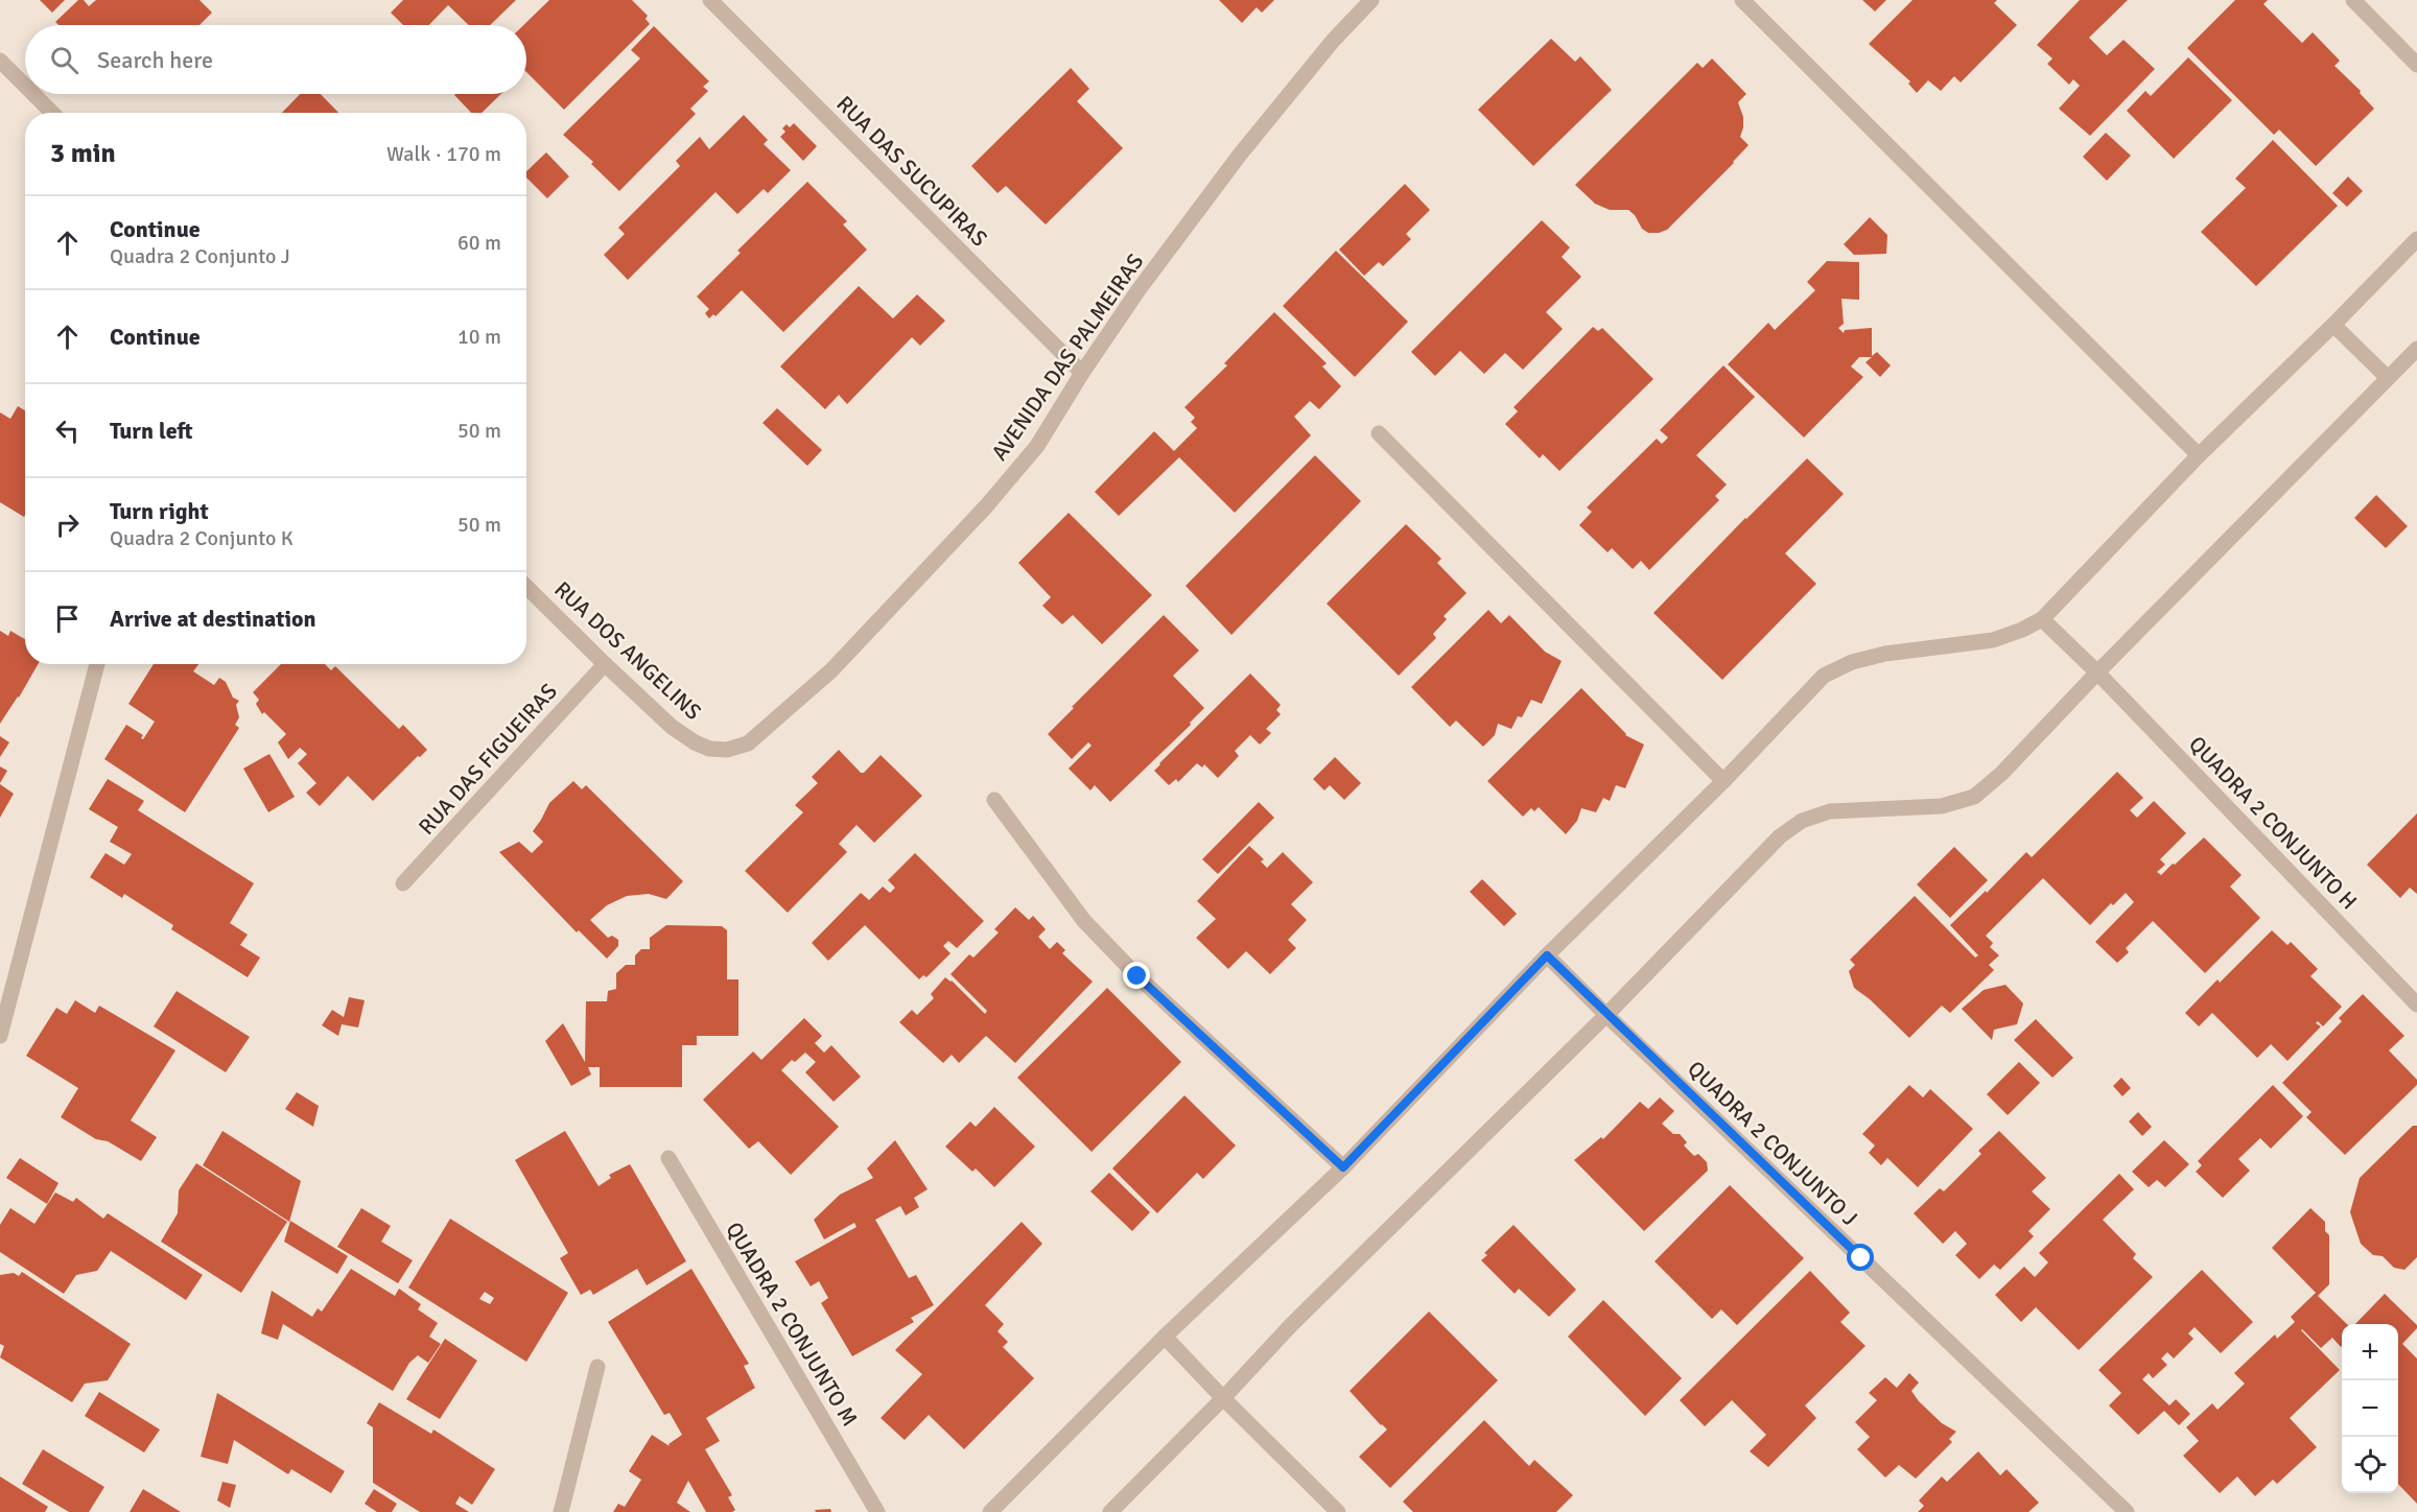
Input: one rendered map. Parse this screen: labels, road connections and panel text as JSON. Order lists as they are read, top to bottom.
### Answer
{
  "streets": {
    "street": [
      "RUA DAS SUCUPIRAS",
      "AVENIDA DAS PALMEIRAS",
      "RUA DOS ANGELINS",
      "RUA DAS FIGUEIRAS",
      "QUADRA 2 CONJUNTO H",
      "QUADRA 2 CONJUNTO J",
      "QUADRA 2 CONJUNTO M"
    ]
  },
  "crossings": [
    ["RUA DAS SUCUPIRAS", "AVENIDA DAS PALMEIRAS"],
    ["AVENIDA DAS PALMEIRAS", "RUA DOS ANGELINS"],
    ["RUA DOS ANGELINS", "RUA DAS FIGUEIRAS"]
  ],
  "page": {
    "search": "Search here",
    "heading": ["3 min", "Walk · 170 m"],
    "list": [
      ["Continue", "Quadra 2 Conjunto J", "60 m"],
      ["Continue", "10 m"],
      ["Turn left", "50 m"],
      ["Turn right", "Quadra 2 Conjunto K", "50 m"],
      "Arrive at destination"
    ],
    "map_buttons": ["+", "−"]
  }
}
